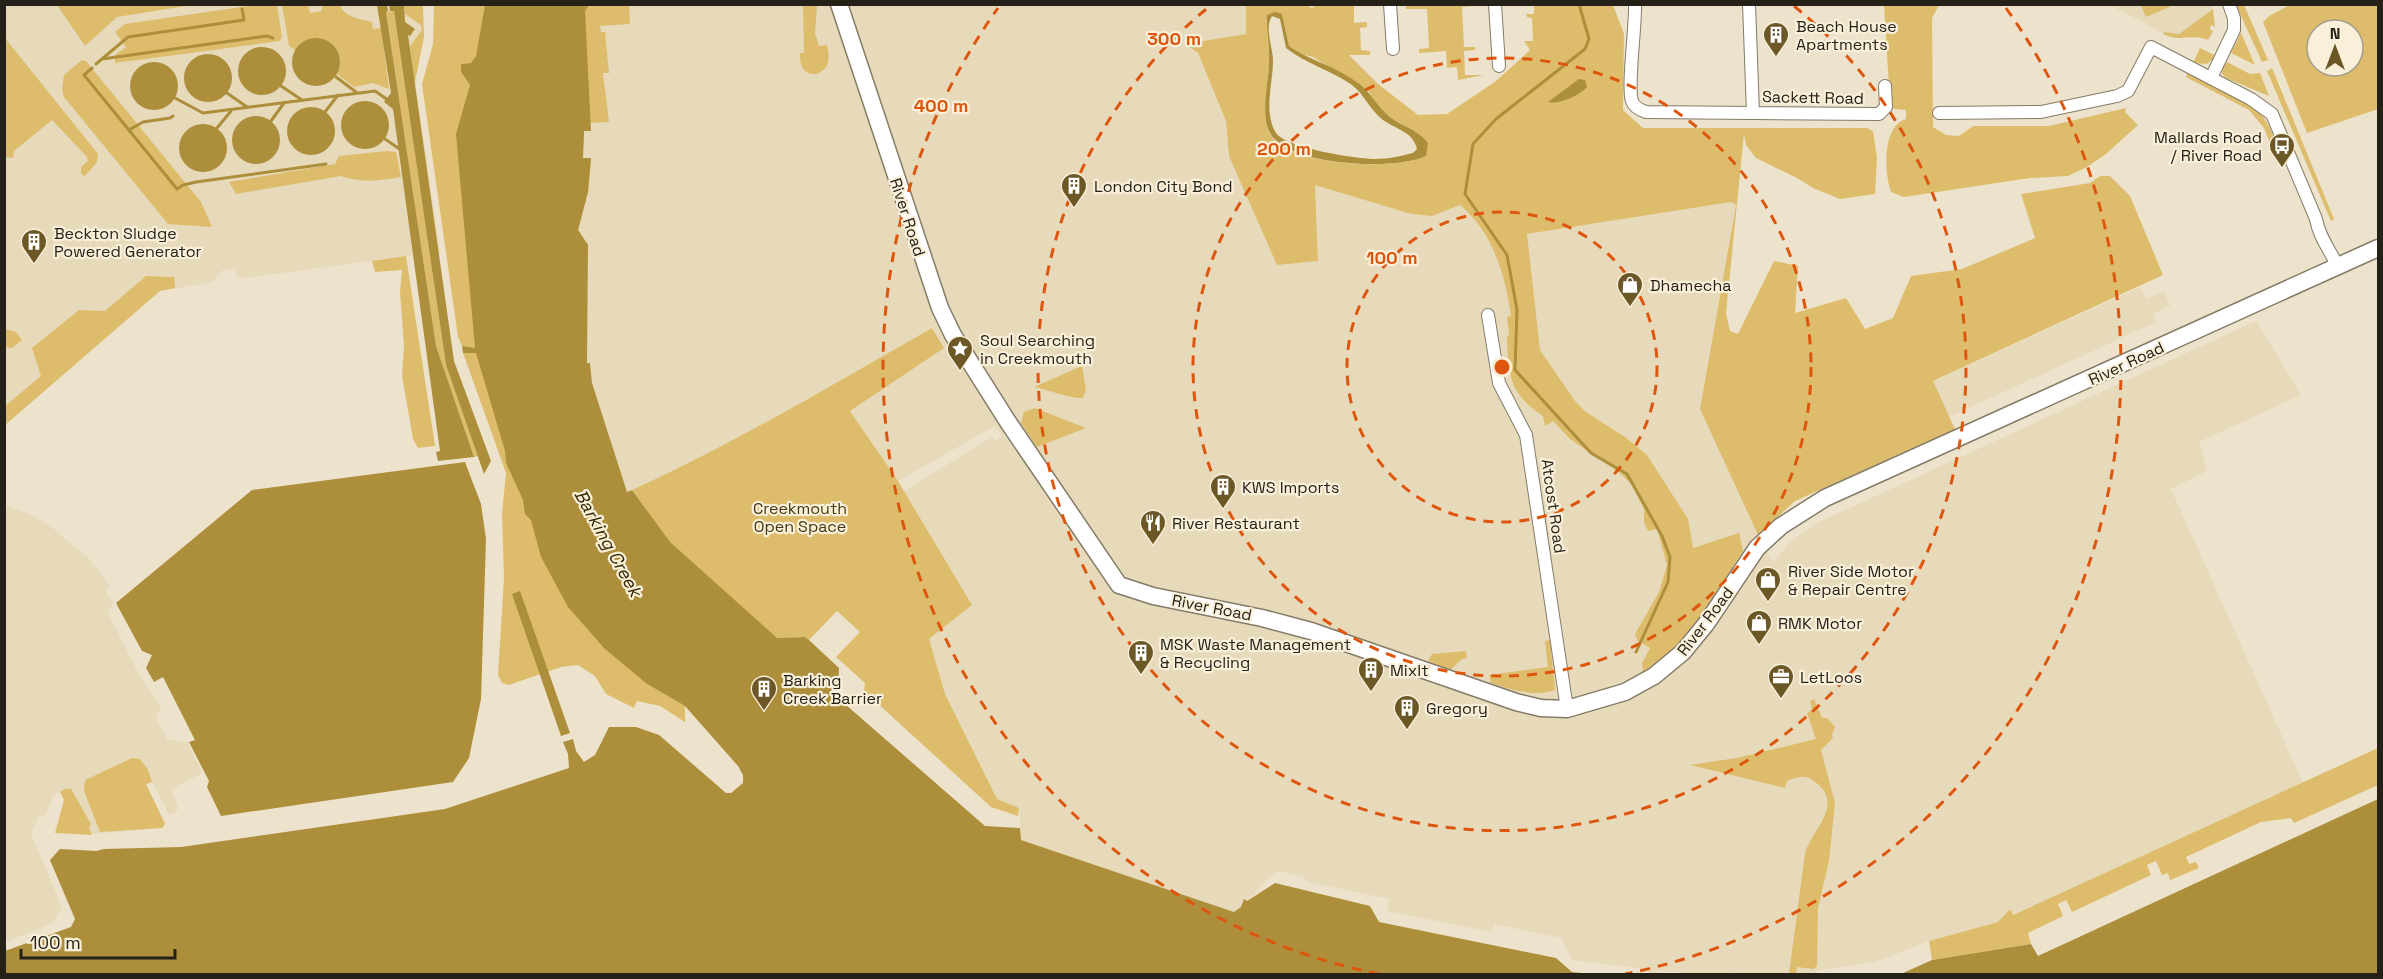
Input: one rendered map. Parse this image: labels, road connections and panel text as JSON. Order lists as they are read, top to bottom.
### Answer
{
  "streets": {
    "street": ["Sackett Road", "River Road", "Atcost Road"]
  },
  "crossings": [
    ["River Road", "Atcost Road"]
  ],
  "water": ["Barking Creek"],
  "parks": ["Creekmouth Open Space"],
  "places": {
    "building": [
      "Beach House Apartments",
      "London City Bond",
      "Beckton Sludge Powered Generator",
      "KWS Imports",
      "MSK Waste Management & Recycling",
      "MixIt",
      "Barking Creek Barrier",
      "Gregory"
    ],
    "bus stop": ["Mallards Road / River Road"],
    "shop": ["Dhamecha", "River Side Motor & Repair Centre", "RMK Motor"],
    "place": ["Soul Searching in Creekmouth"],
    "restaurant": ["River Restaurant"],
    "office": ["LetLoos"]
  },
  "scale_bar": "100 m",
  "north": "top",
  "rings": [
    "300 m",
    "400 m",
    "200 m",
    "100 m"
  ]
}
